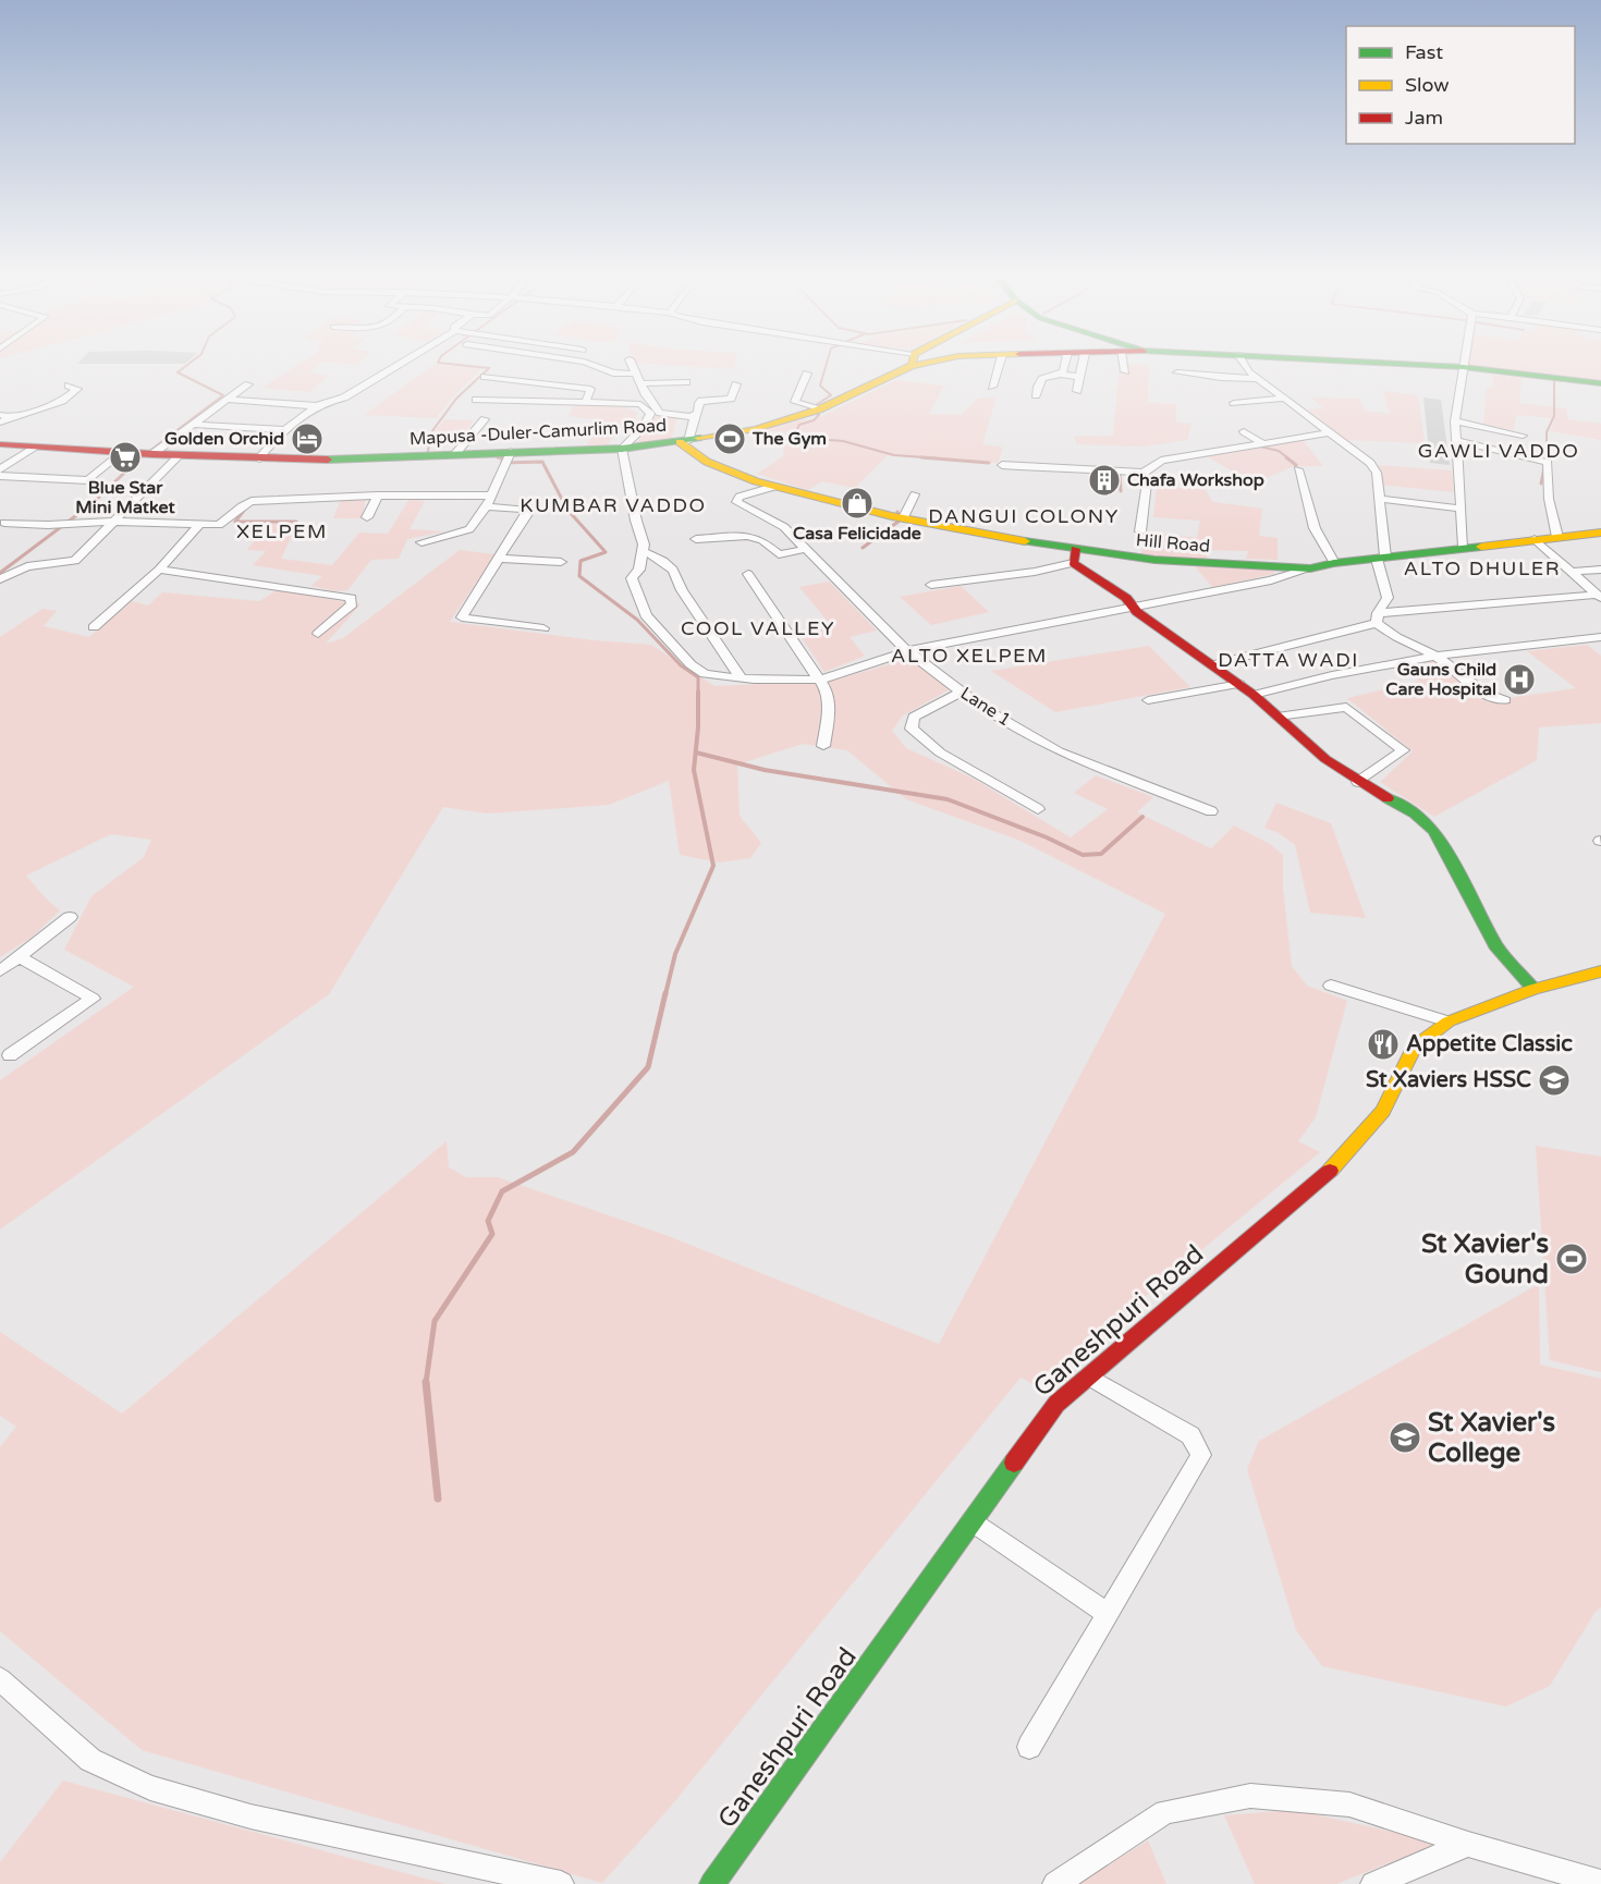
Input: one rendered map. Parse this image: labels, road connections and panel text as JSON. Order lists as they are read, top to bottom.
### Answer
{
  "streets": {
    "street": [
      "Mapusa -Duler-Camurlim Road",
      "Hill Road",
      "Lane 1",
      "Ganeshpuri Road"
    ]
  },
  "crossings": [
    ["Mapusa -Duler-Camurlim Road", "Hill Road"],
    ["Hill Road", "Lane 1"]
  ],
  "districts": [
    "GAWLI VADDO",
    "KUMBAR VADDO",
    "DANGUI COLONY",
    "XELPEM",
    "ALTO DHULER",
    "COOL VALLEY",
    "ALTO XELPEM",
    "DATTA WADI"
  ],
  "places": {
    "hotel": ["Golden Orchid"],
    "sports": ["The Gym", "St Xavier's Gound"],
    "supermarket": ["Blue Star Mini Matket"],
    "building": ["Chafa Workshop"],
    "shop": ["Casa Felicidade"],
    "hospital": ["Gauns Child Care Hospital"],
    "restaurant": ["Appetite Classic"],
    "school or university": ["St Xaviers HSSC", "St Xavier's College"]
  },
  "legend": ["Fast", "Slow", "Jam"]
}
